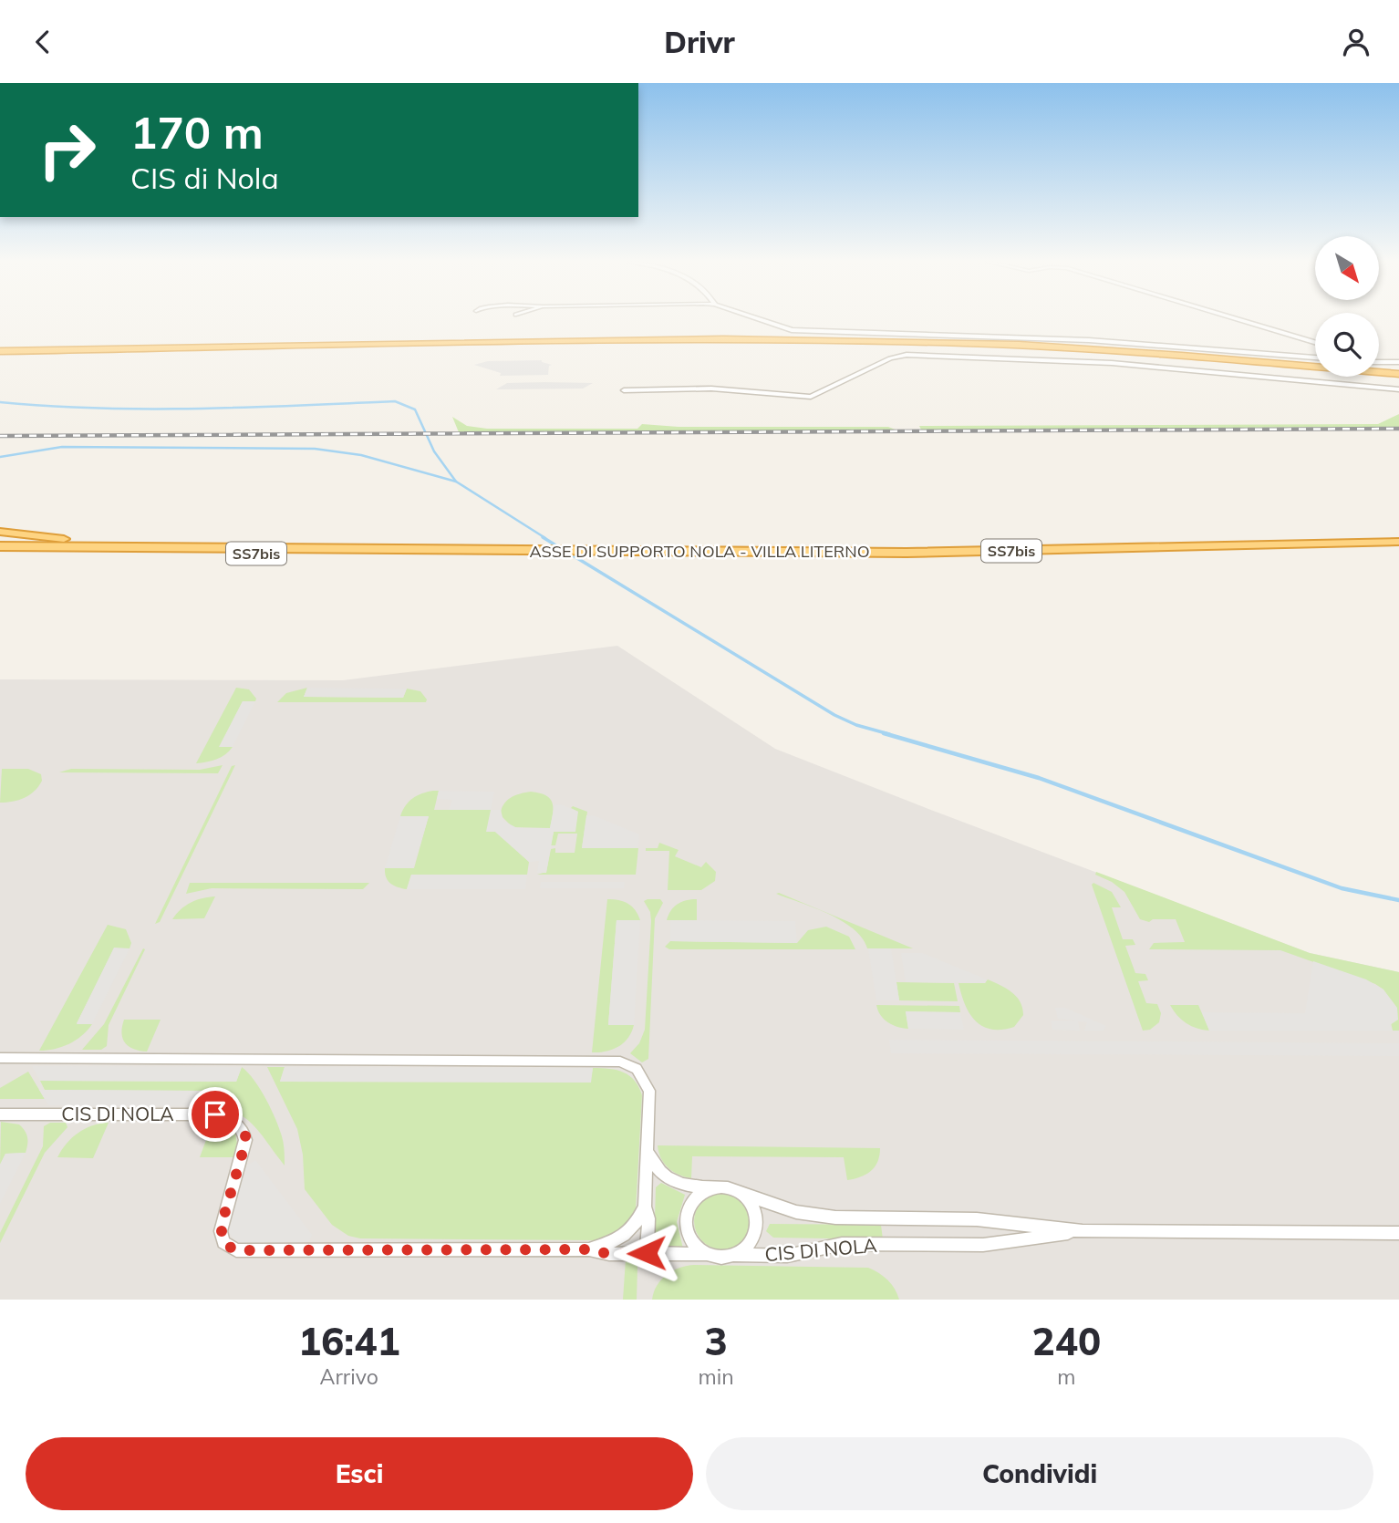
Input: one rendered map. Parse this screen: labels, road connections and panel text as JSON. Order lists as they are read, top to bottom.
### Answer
{
  "streets": {
    "highway": ["SS7bis", "ASSE DI SUPPORTO NOLA - VILLA LITERNO"],
    "street": ["CIS DI NOLA"]
  },
  "north": "bottom right",
  "page": {
    "header": "Drivr",
    "turn": ["170 m", "CIS di Nola"],
    "eta": [
      "16:41",
      "Arrivo",
      "3",
      "min",
      "240",
      "m"
    ],
    "buttons": ["Esci", "Condividi"]
  }
}
